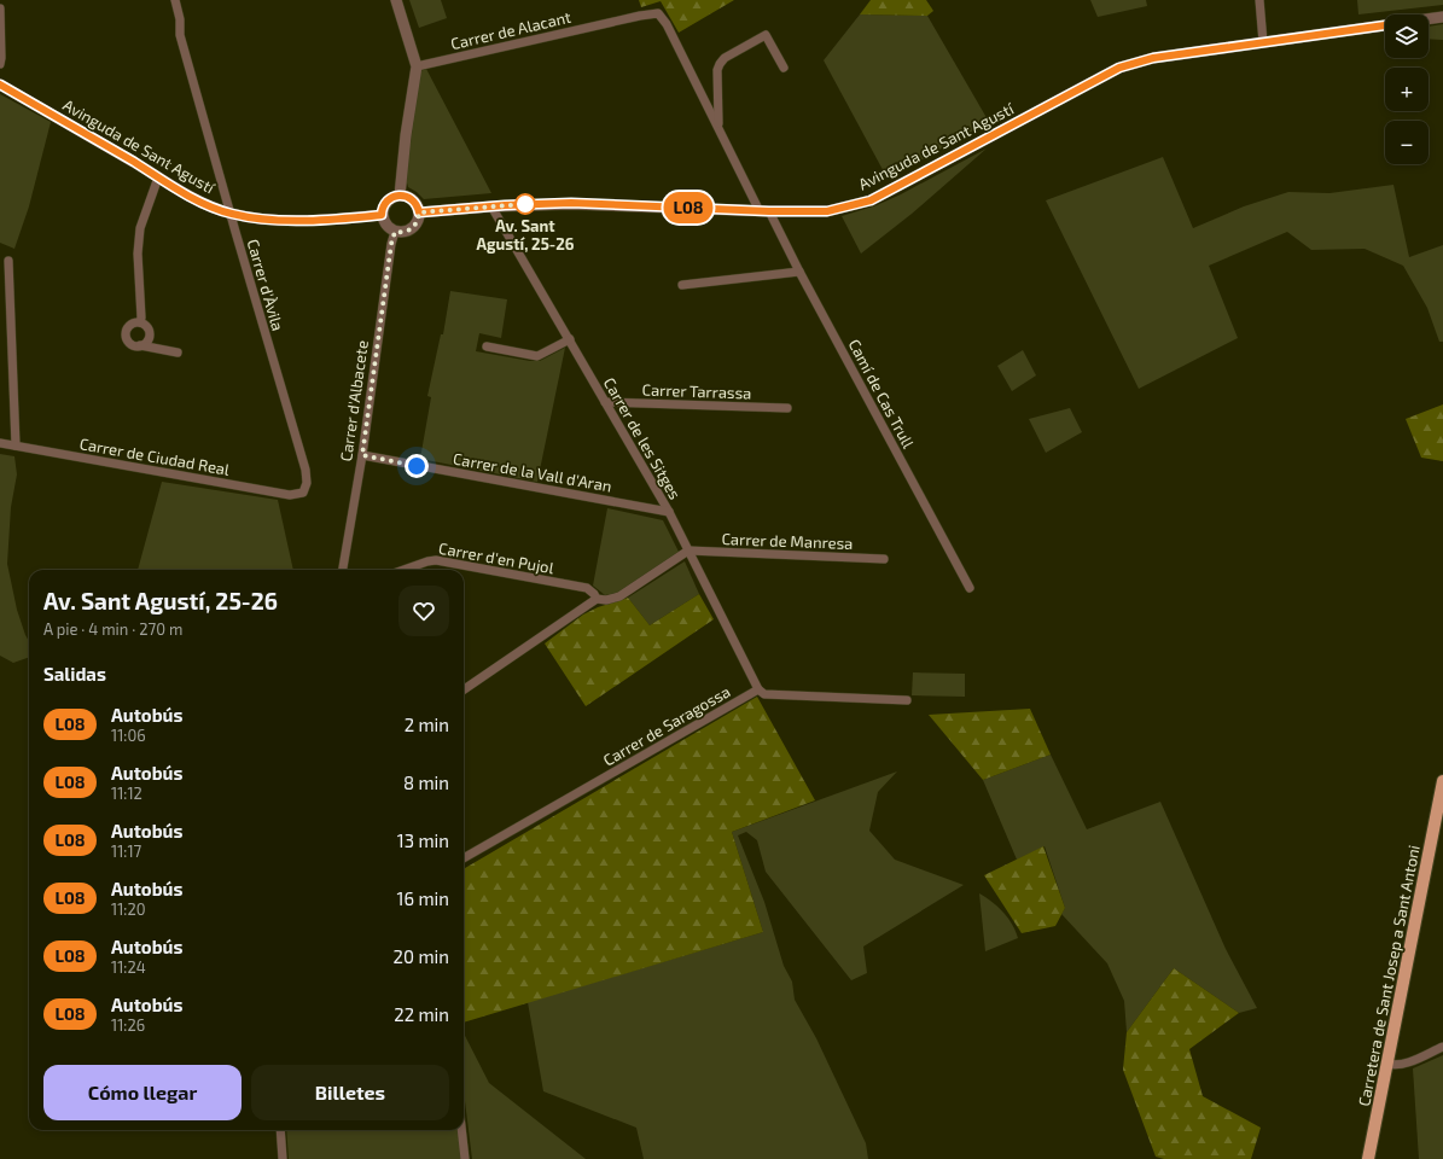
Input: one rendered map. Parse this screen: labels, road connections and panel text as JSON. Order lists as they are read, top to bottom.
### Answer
{
  "streets": {
    "main road": ["Carretera de Sant Josep a Sant Antoni"],
    "street": [
      "Carrer de Alacant",
      "Avinguda de Sant Agustí",
      "Carrer d'Àvila",
      "Carrer Tarrassa",
      "Camí de Cas Trull",
      "Carrer d'Albacete",
      "Carrer de les Sitges",
      "Carrer de Ciudad Real",
      "Carrer de la Vall d'Aran",
      "Carrer de Manresa",
      "Carrer d'en Pujol",
      "Carrer de Saragossa"
    ]
  },
  "crossings": [
    ["Carrer de Alacant", "Camí de Cas Trull"],
    ["Avinguda de Sant Agustí", "Carrer d'Àvila"],
    ["Avinguda de Sant Agustí", "Camí de Cas Trull"],
    ["Avinguda de Sant Agustí", "Carrer d'Albacete"],
    ["Avinguda de Sant Agustí", "Carrer de les Sitges"],
    ["Carrer d'Àvila", "Carrer de Ciudad Real"],
    ["Carrer Tarrassa", "Carrer de les Sitges"],
    ["Carrer d'Albacete", "Carrer de la Vall d'Aran"],
    ["Carrer de les Sitges", "Carrer de la Vall d'Aran"],
    ["Carrer de les Sitges", "Carrer de Manresa"],
    ["Carrer de les Sitges", "Carrer de Saragossa"]
  ],
  "places": ["Av. Sant Agustí, 25-26"],
  "lines": ["bus line L08"],
  "page": {
    "on_map": "L08",
    "map_buttons": ["+", "−"],
    "heading": [
      ["Av. Sant Agustí, 25-26", "A pie · 4 min · 270 m"],
      "Salidas"
    ],
    "list": [
      {
        "mark": "L08",
        "name": "Autobús",
        "note": "11:06",
        "value": "2 min"
      },
      {
        "mark": "L08",
        "name": "Autobús",
        "note": "11:12",
        "value": "8 min"
      },
      {
        "mark": "L08",
        "name": "Autobús",
        "note": "11:17",
        "value": "13 min"
      },
      {
        "mark": "L08",
        "name": "Autobús",
        "note": "11:20",
        "value": "16 min"
      },
      {
        "mark": "L08",
        "name": "Autobús",
        "note": "11:24",
        "value": "20 min"
      },
      {
        "mark": "L08",
        "name": "Autobús",
        "note": "11:26",
        "value": "22 min"
      }
    ],
    "buttons": ["Cómo llegar", "Billetes"]
  }
}
